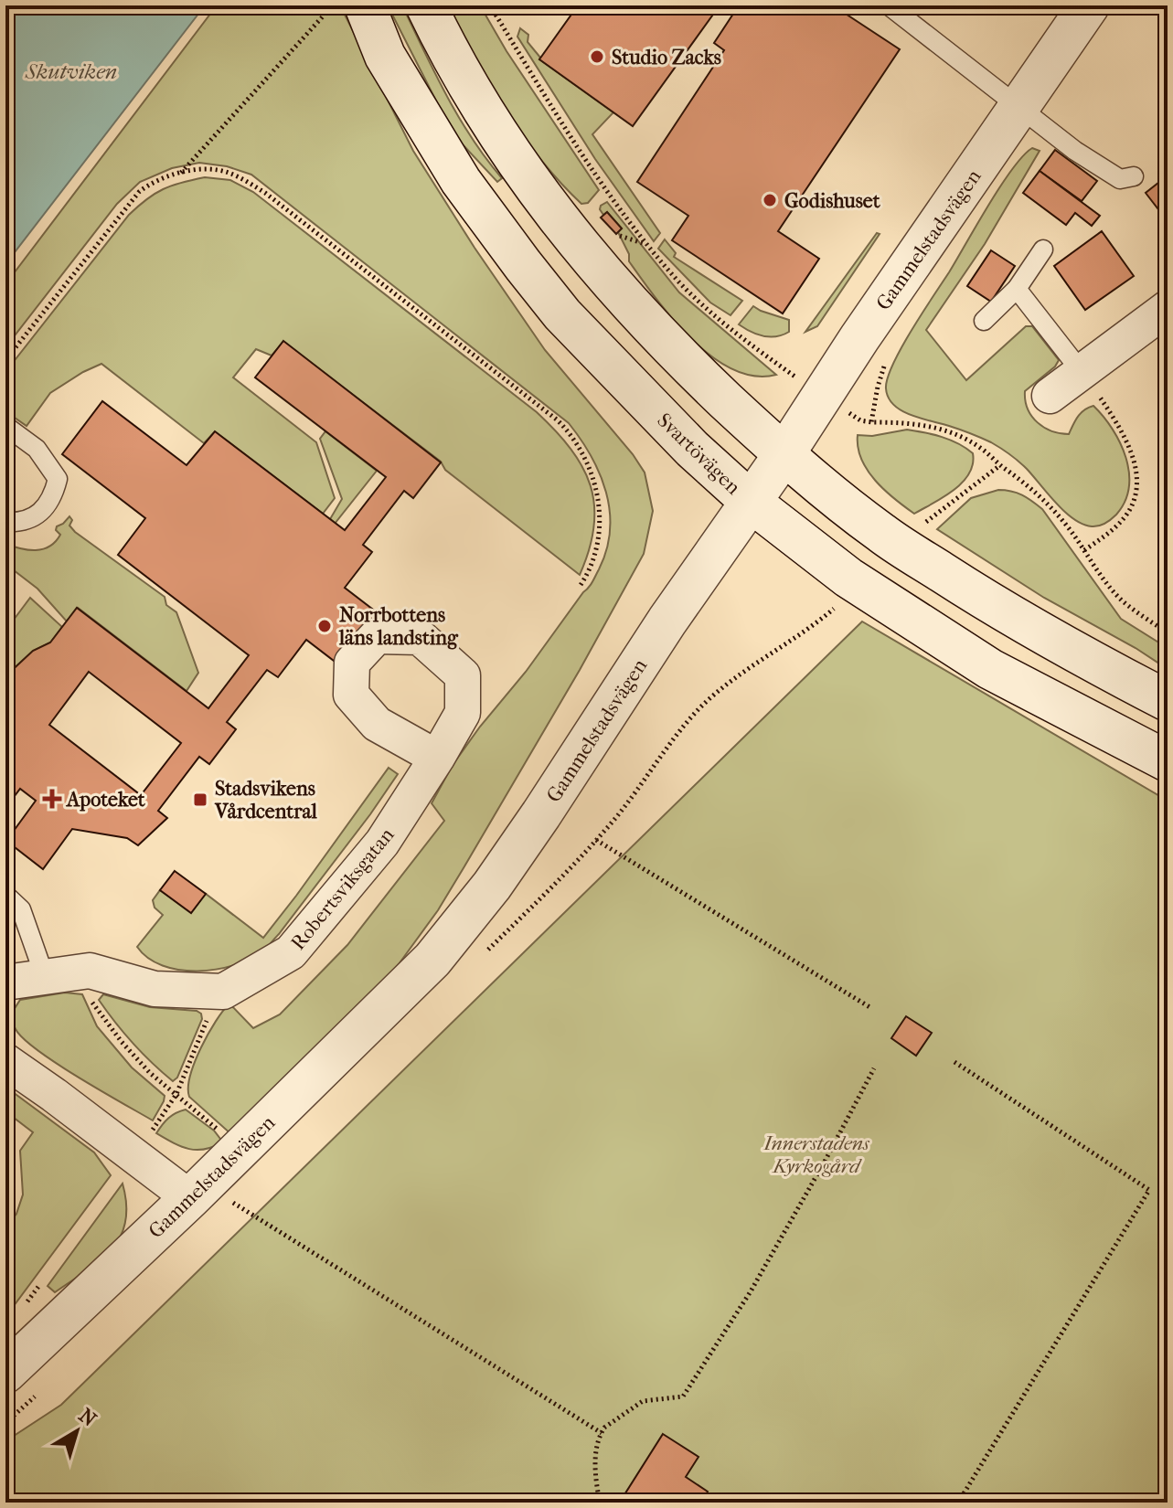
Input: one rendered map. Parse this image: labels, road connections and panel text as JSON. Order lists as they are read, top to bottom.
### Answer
{
  "streets": {
    "main road": ["Gammelstadsvägen", "Svartövägen"],
    "street": ["Robertsviksgatan"]
  },
  "crossings": [
    ["Gammelstadsvägen", "Svartövägen"]
  ],
  "water": ["Skutviken"],
  "parks": ["Innerstadens Kyrkogård"],
  "places": {
    "other": ["Studio Zacks", "Godishuset", "Norrbottens läns landsting"],
    "health": ["Apoteket"],
    "transit": ["Stadsvikens Vårdcentral"]
  },
  "north": "top right"
}
